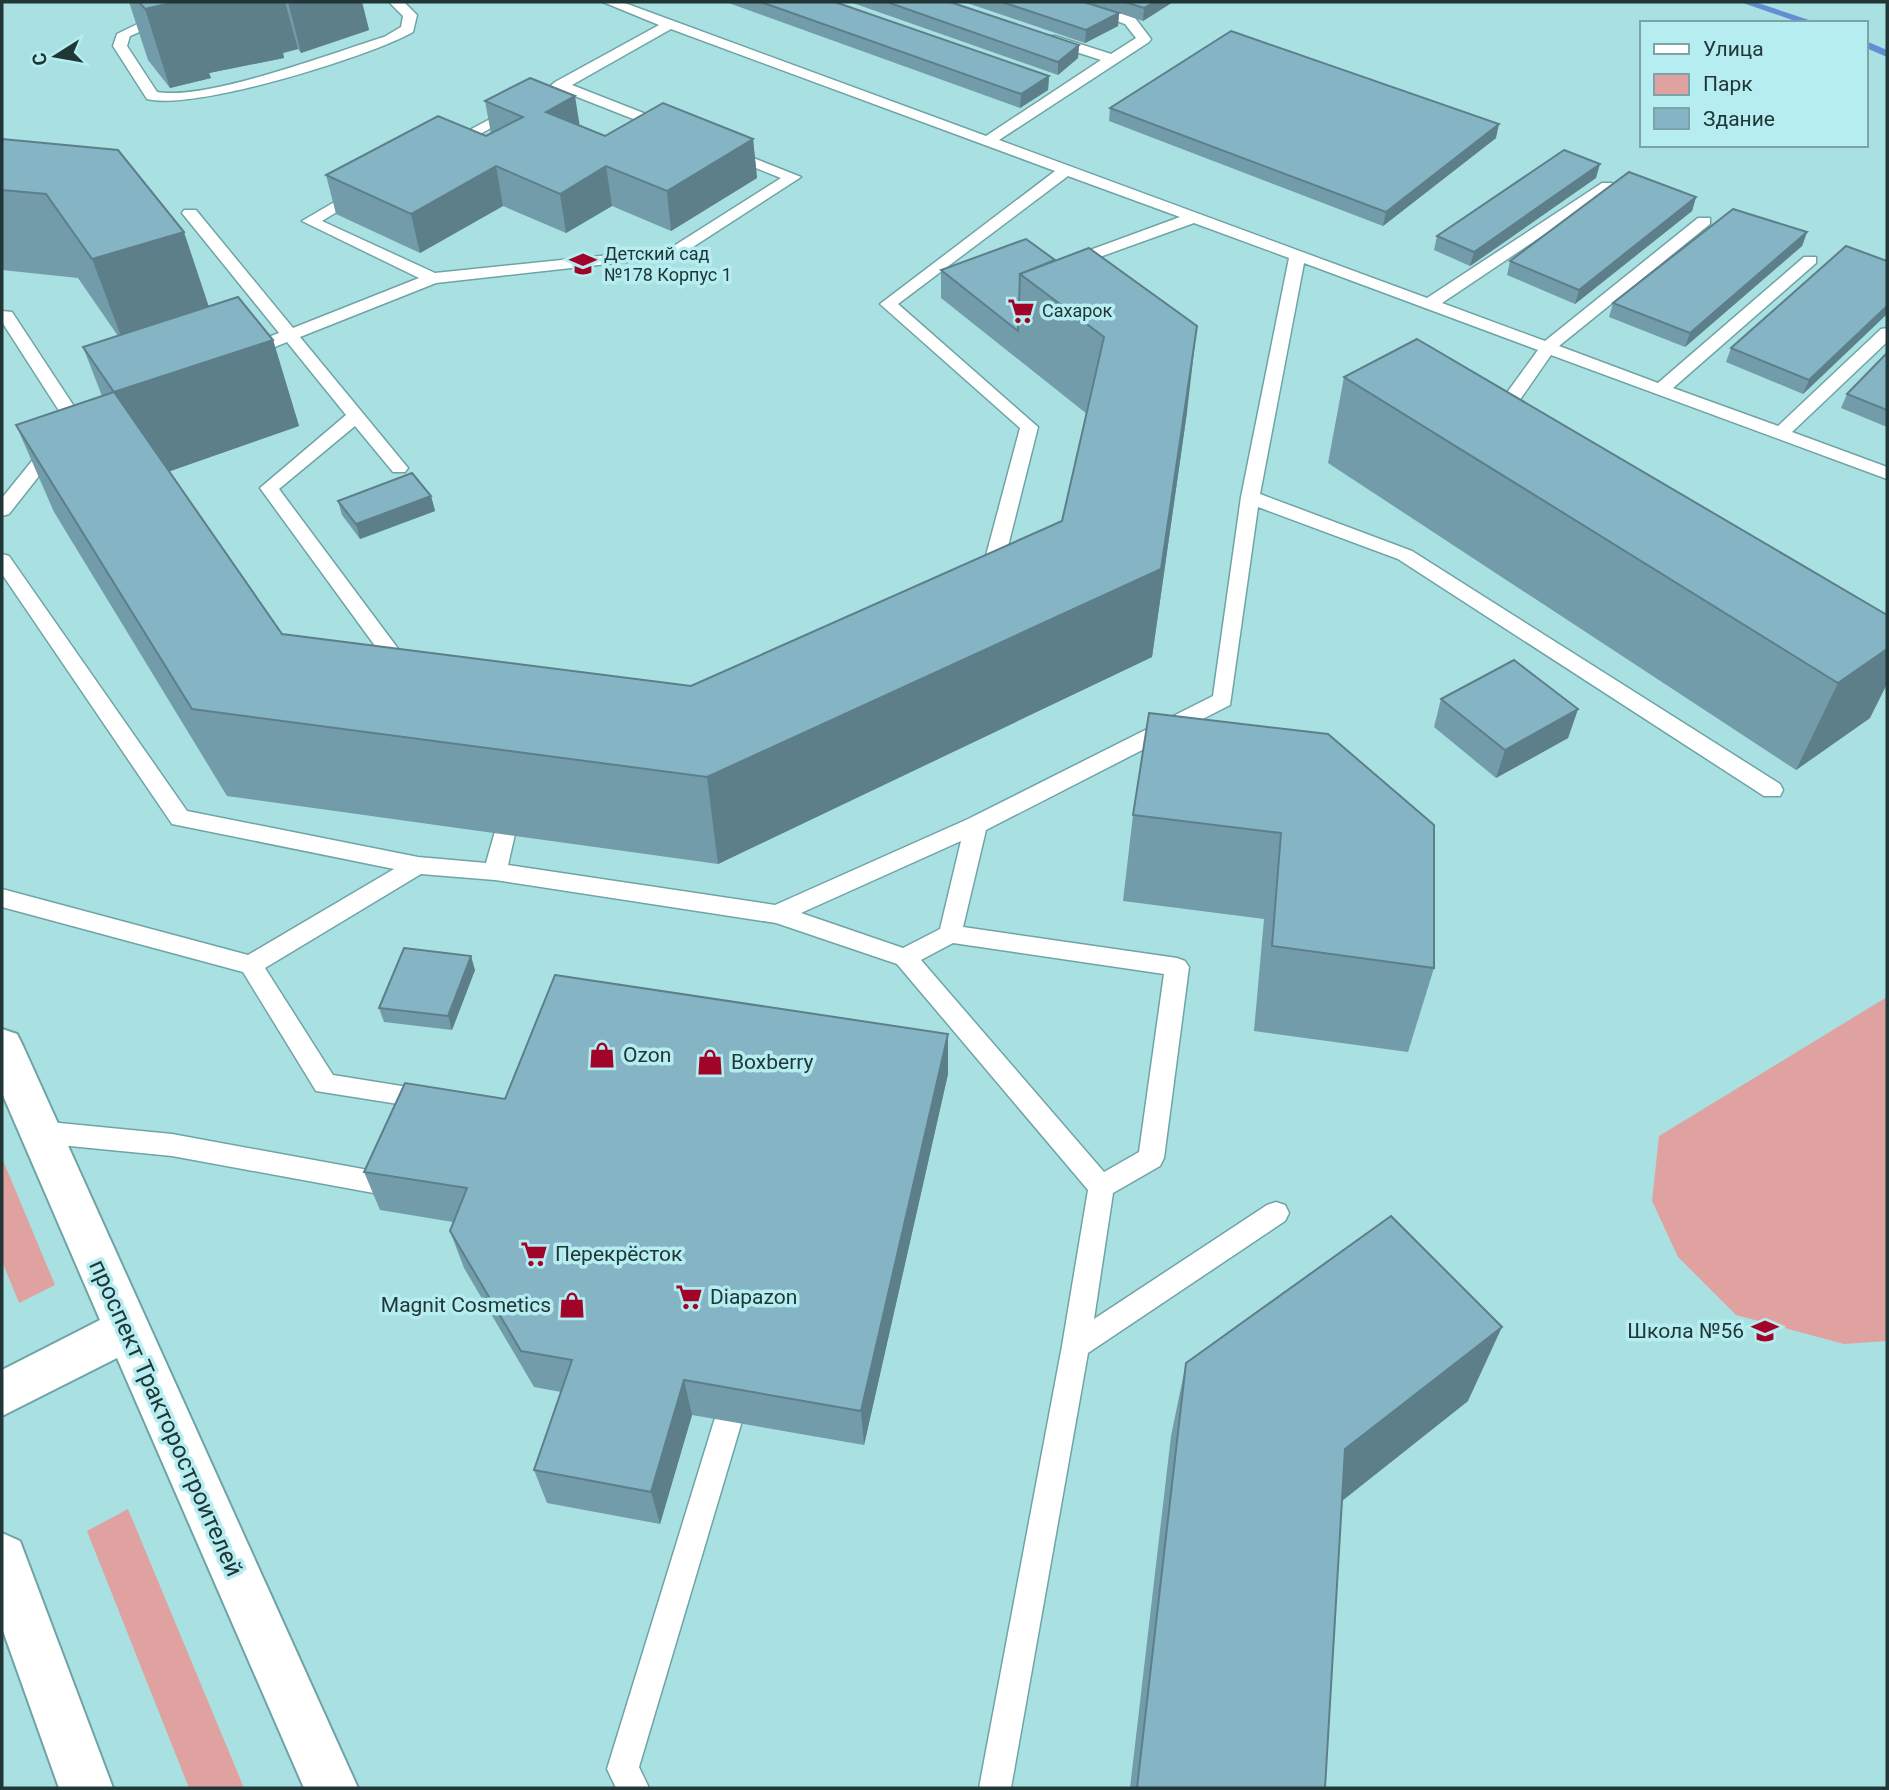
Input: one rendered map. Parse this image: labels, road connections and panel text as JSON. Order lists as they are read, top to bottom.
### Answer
{
  "streets": {
    "main road": ["проспект Тракторостроителей"]
  },
  "places": {
    "school or university": ["Детский сад №178 Корпус 1", "Школа №56"],
    "supermarket": ["Сахарок", "Перекрёсток", "Diapazon"],
    "shop": ["Ozon", "Boxberry", "Magnit Cosmetics"]
  },
  "legend": ["Улица", "Парк", "Здание"],
  "north": "left"
}
